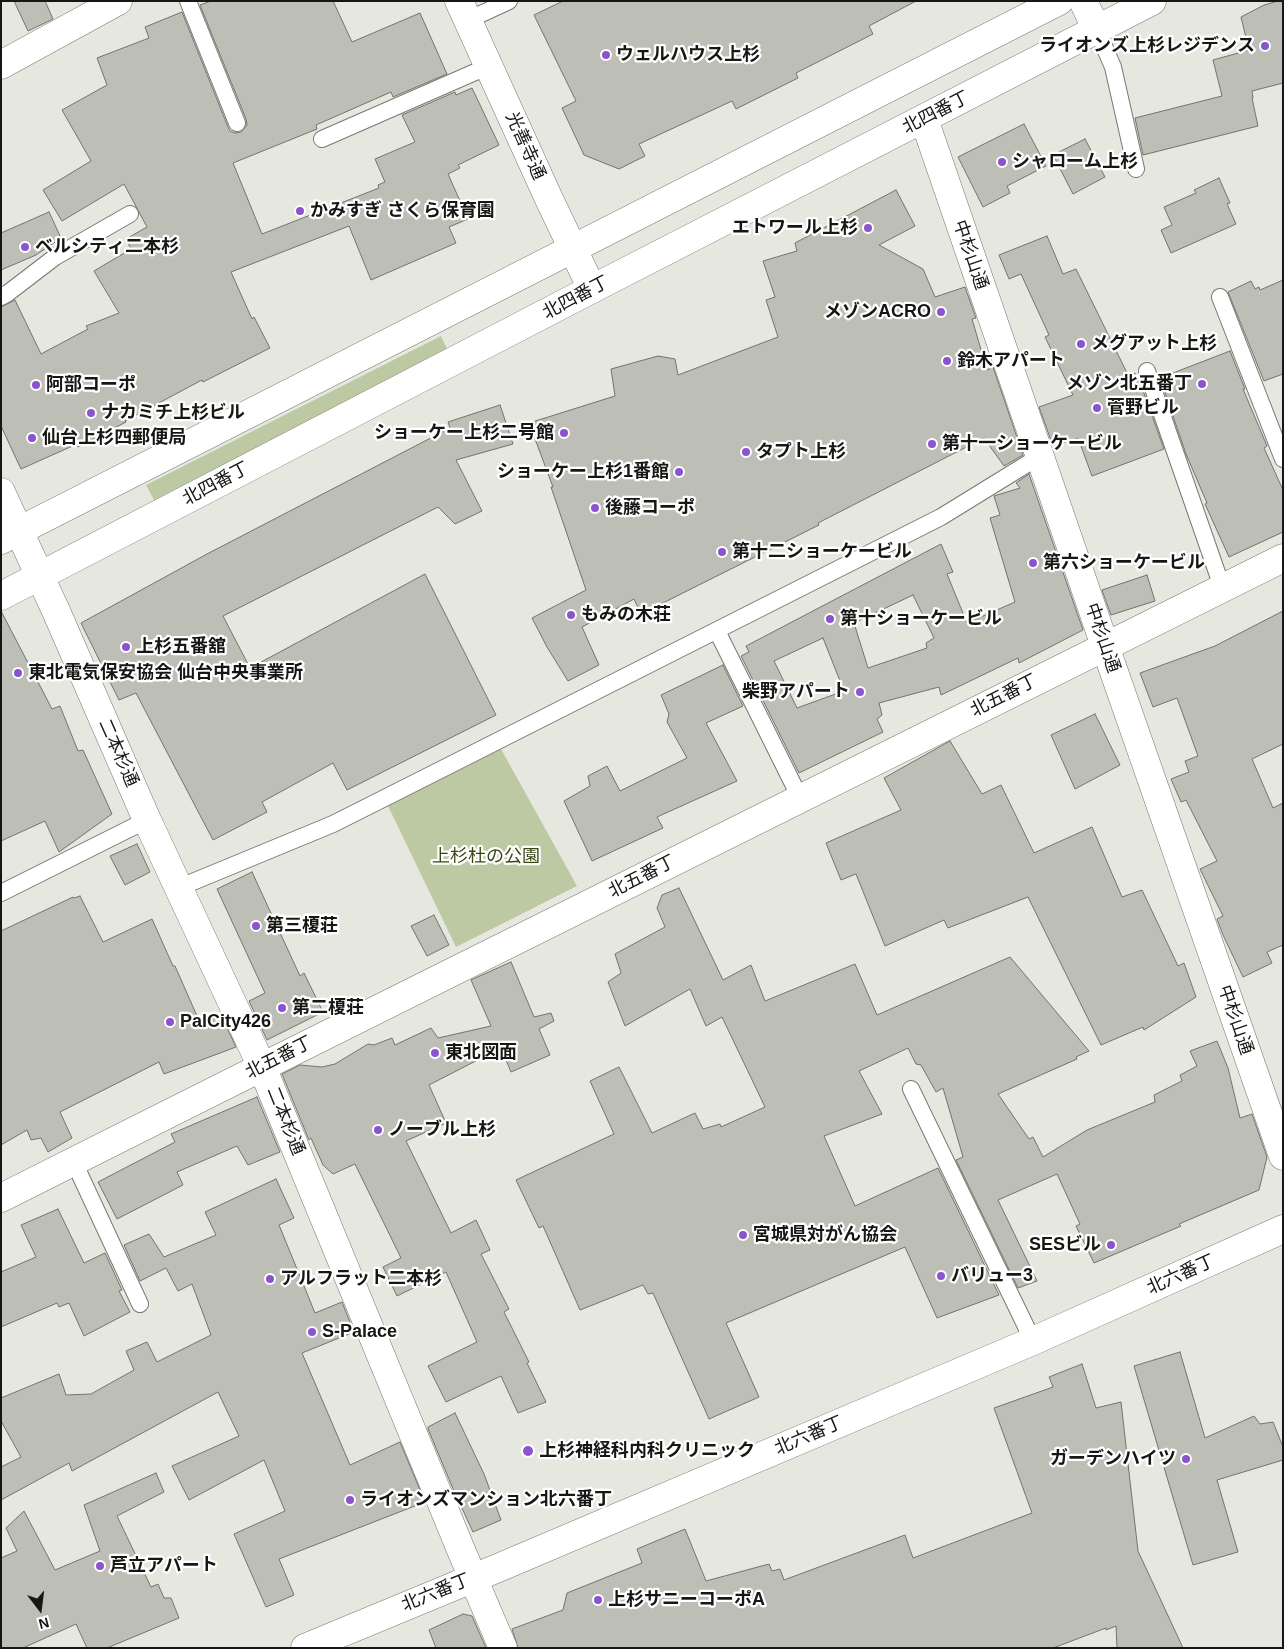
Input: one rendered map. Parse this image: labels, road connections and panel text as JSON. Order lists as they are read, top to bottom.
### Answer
{
  "streets": {
    "street": [
      "北四番丁",
      "光善寺通",
      "中杉山通",
      "北五番丁",
      "二本杉通",
      "北六番丁"
    ]
  },
  "crossings": [
    ["北四番丁", "光善寺通"],
    ["北四番丁", "中杉山通"],
    ["北四番丁", "二本杉通"],
    ["中杉山通", "北五番丁"],
    ["北五番丁", "二本杉通"],
    ["二本杉通", "北六番丁"]
  ],
  "parks": ["上杉杜の公園"],
  "places": [
    "ライオンズ上杉レジデンス",
    "ウェルハウス上杉",
    "シャローム上杉",
    "かみすぎ さくら保育園",
    "エトワール上杉",
    "ベルシティ二本杉",
    "メゾンACRO",
    "メグアット上杉",
    "鈴木アパート",
    "メゾン北五番丁",
    "阿部コーポ",
    "菅野ビル",
    "ナカミチ上杉ビル",
    "ショーケー上杉二号館",
    "仙台上杉四郵便局",
    "第十一ショーケービル",
    "タプト上杉",
    "ショーケー上杉1番館",
    "後藤コーポ",
    "第十二ショーケービル",
    "第六ショーケービル",
    "もみの木荘",
    "第十ショーケービル",
    "上杉五番舘",
    "東北電気保安協会 仙台中央事業所",
    "柴野アパート",
    "第三榎荘",
    "第二榎荘",
    "PalCity426",
    "東北図面",
    "ノーブル上杉",
    "宮城県対がん協会",
    "SESビル",
    "バリュー3",
    "アルフラット二本杉",
    "S-Palace",
    "上杉神経科内科クリニック",
    "ガーデンハイツ",
    "ライオンズマンション北六番丁",
    "芦立アパート",
    "上杉サニーコーポA"
  ],
  "north": "bottom"
}
